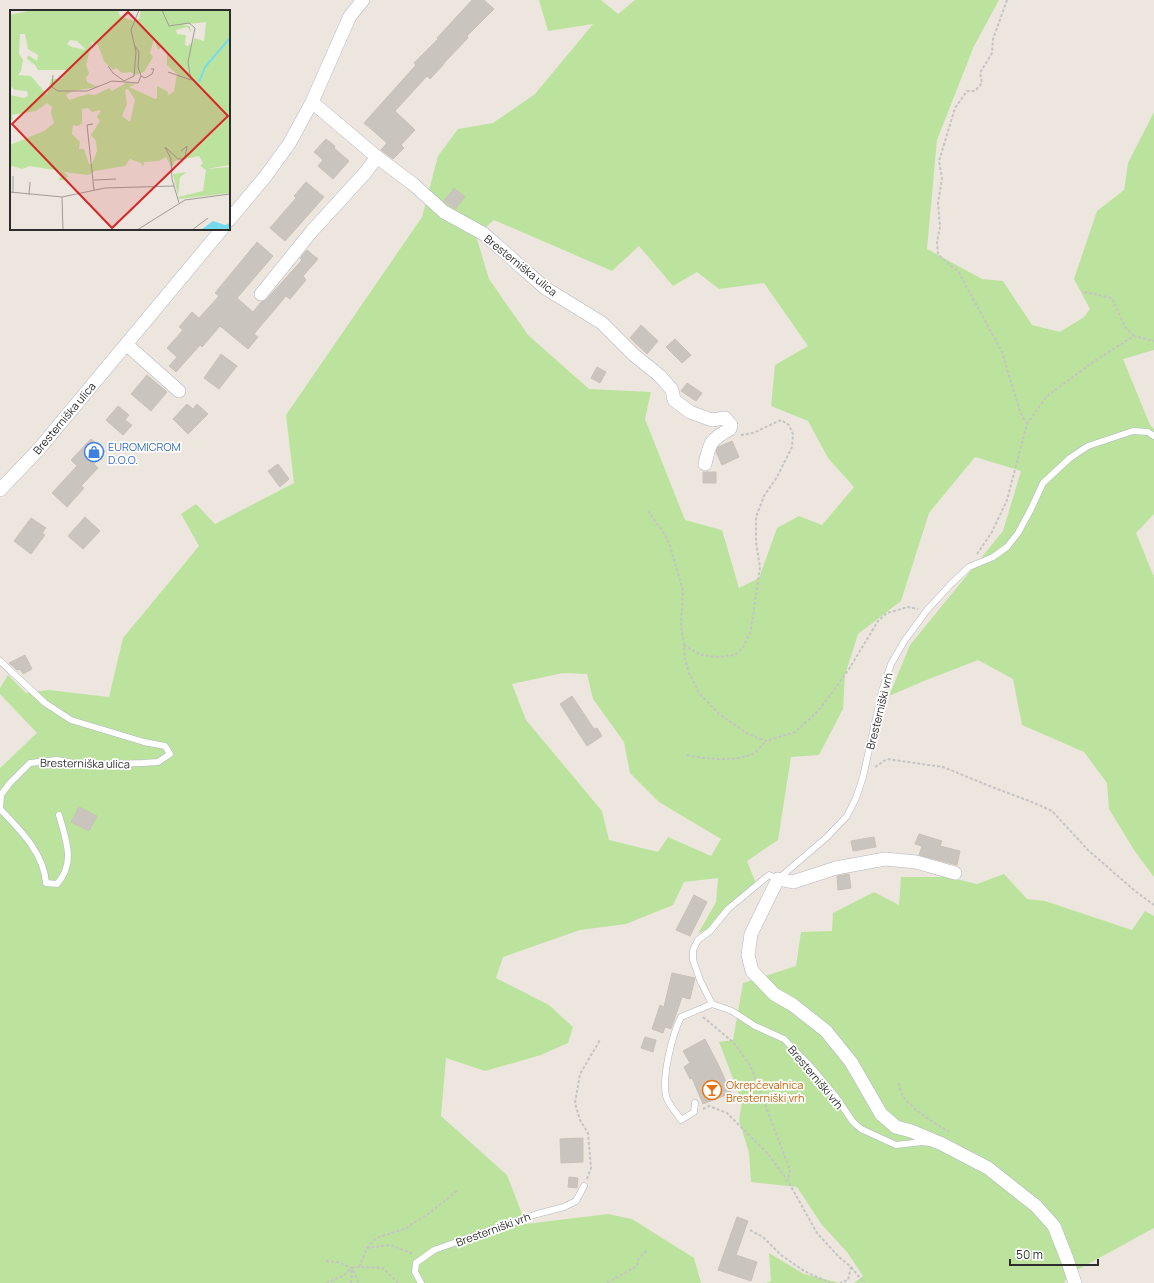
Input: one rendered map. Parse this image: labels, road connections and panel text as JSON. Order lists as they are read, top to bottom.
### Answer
{
  "streets": {
    "street": ["Bresterniška ulica", "Bresterniški vrh"]
  },
  "places": {
    "shop": ["EUROMICROM D.O.O."],
    "bar": ["Okrepčevalnica Bresterniški vrh"]
  },
  "scale_bar": "50 m"
}
